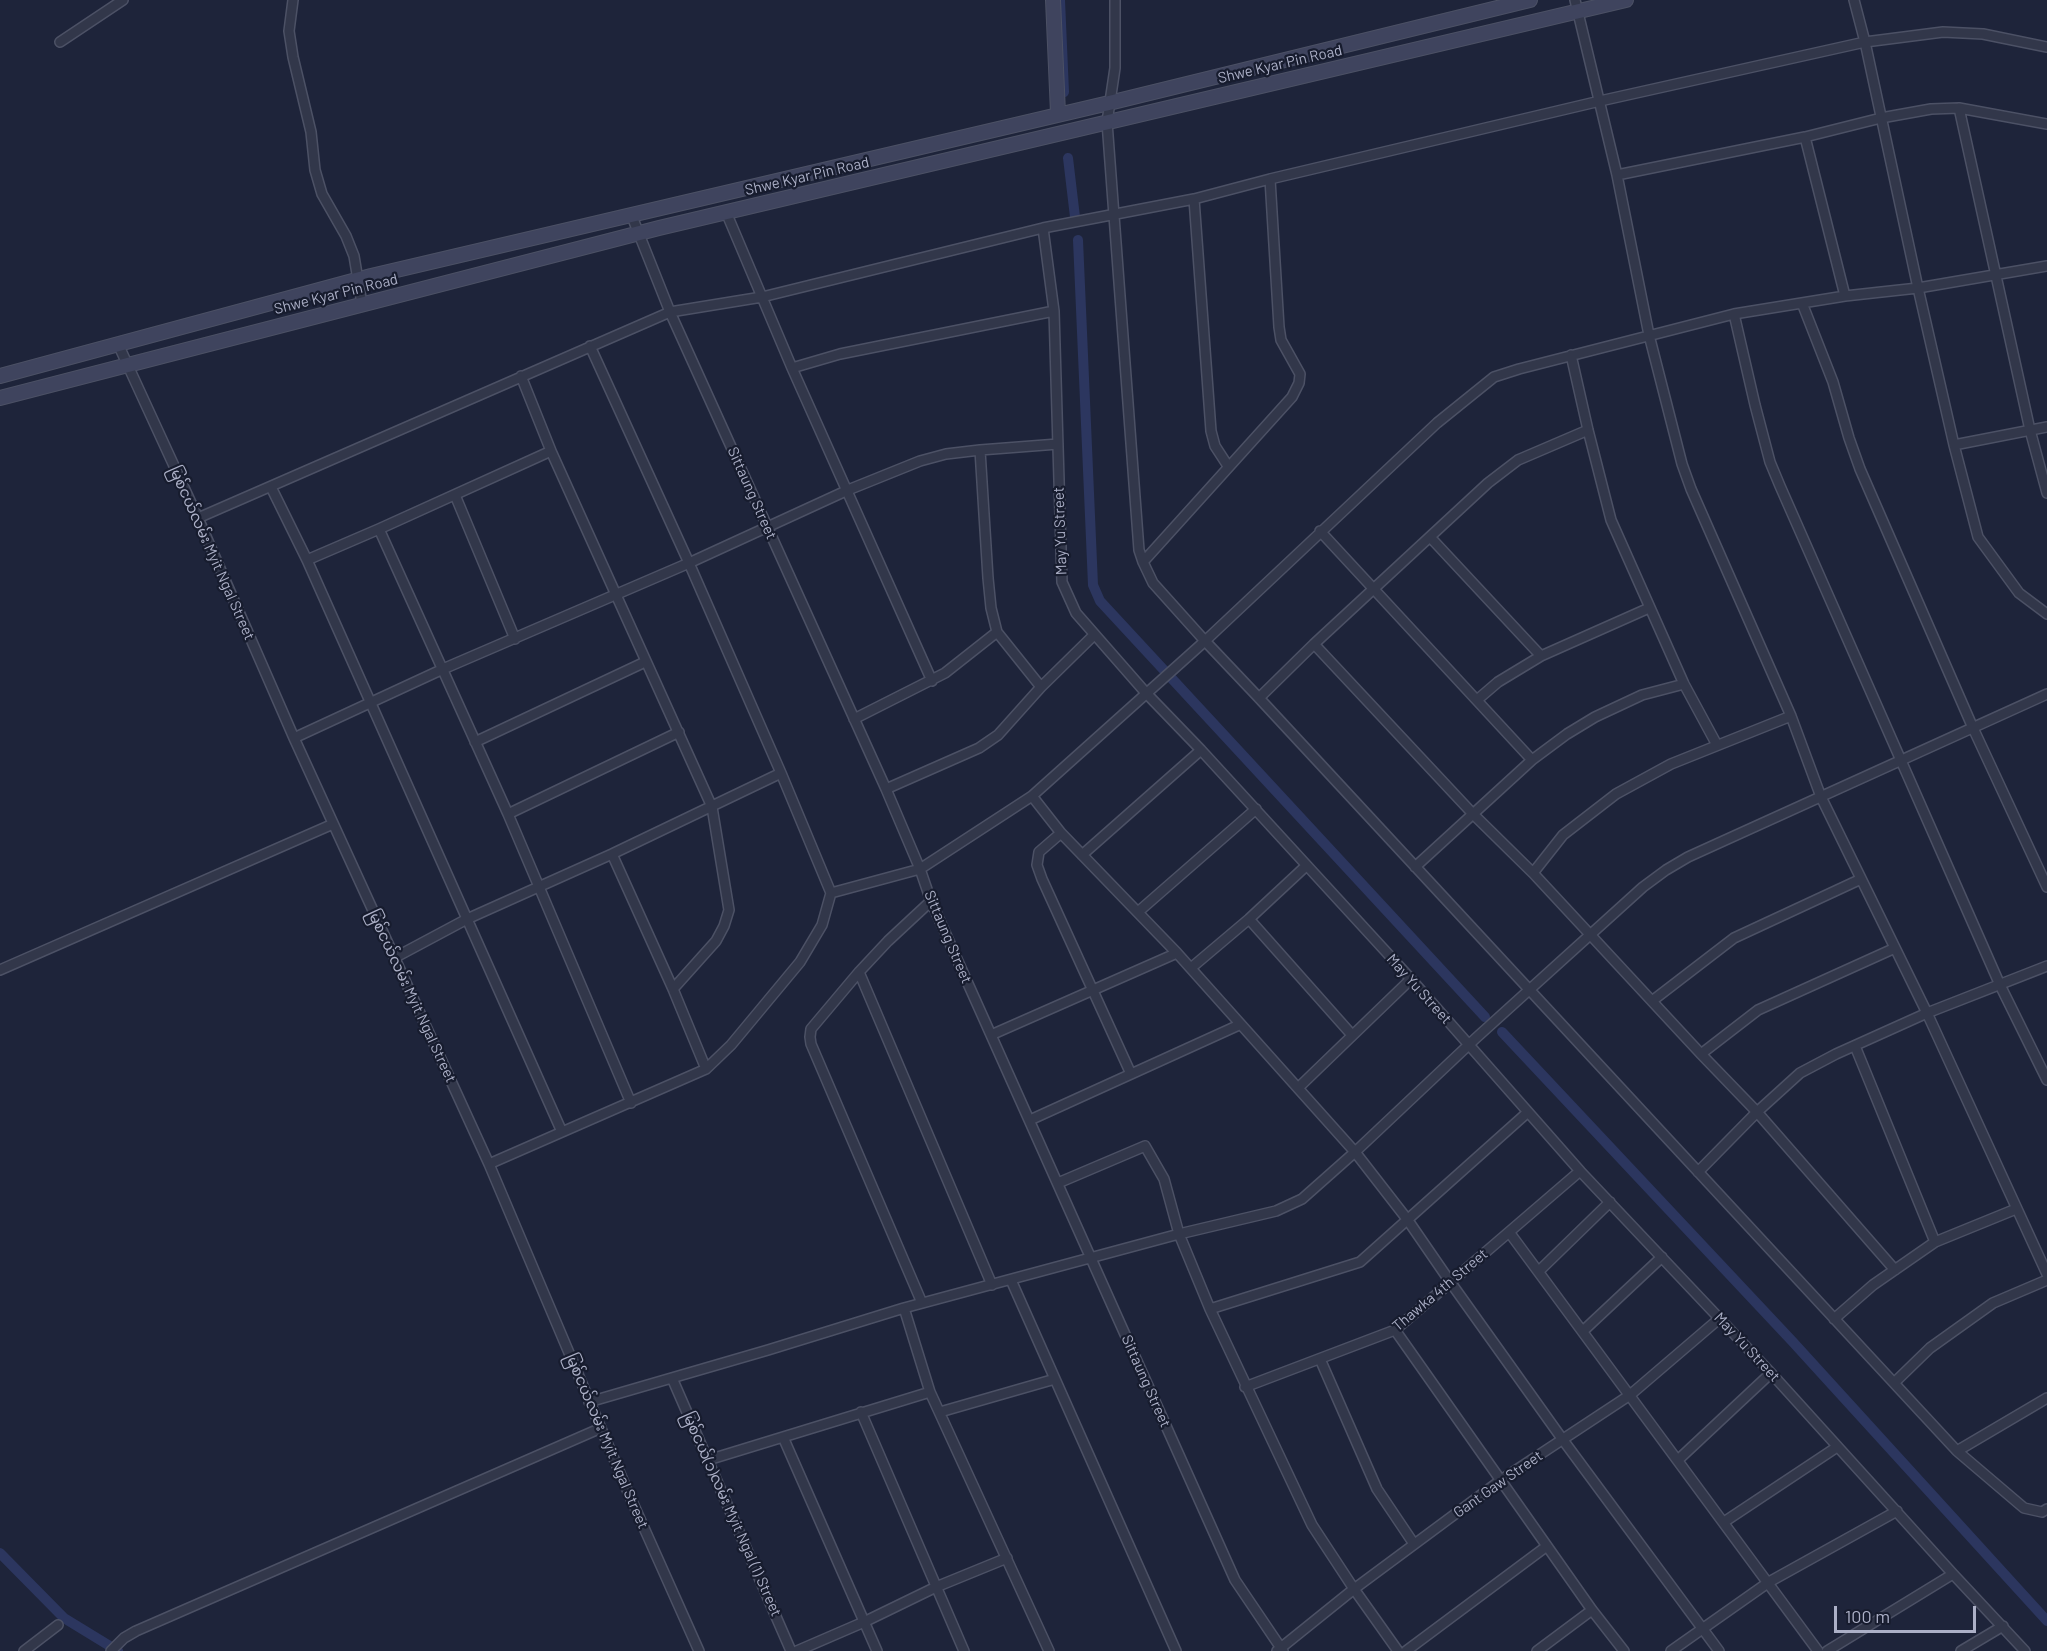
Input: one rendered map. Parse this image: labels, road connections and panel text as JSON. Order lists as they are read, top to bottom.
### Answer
{
  "streets": {
    "street": [
      "Shwe Kyar Pin Road",
      "Sittaung Street",
      "May Yu Street",
      "မြစ်ငယ်လမ်း Myit Ngal Street",
      "Thawka 4th Street",
      "Gant Gaw Street",
      "မြစ်ငယ်(၁)လမ်း Myit Ngal (1) Street"
    ]
  },
  "crossings": [
    ["Shwe Kyar Pin Road", "Sittaung Street"],
    ["Shwe Kyar Pin Road", "မြစ်ငယ်လမ်း Myit Ngal Street"],
    ["Sittaung Street", "Gant Gaw Street"],
    ["May Yu Street", "Thawka 4th Street"],
    ["May Yu Street", "Gant Gaw Street"]
  ],
  "scale_bar": "100 m"
}
